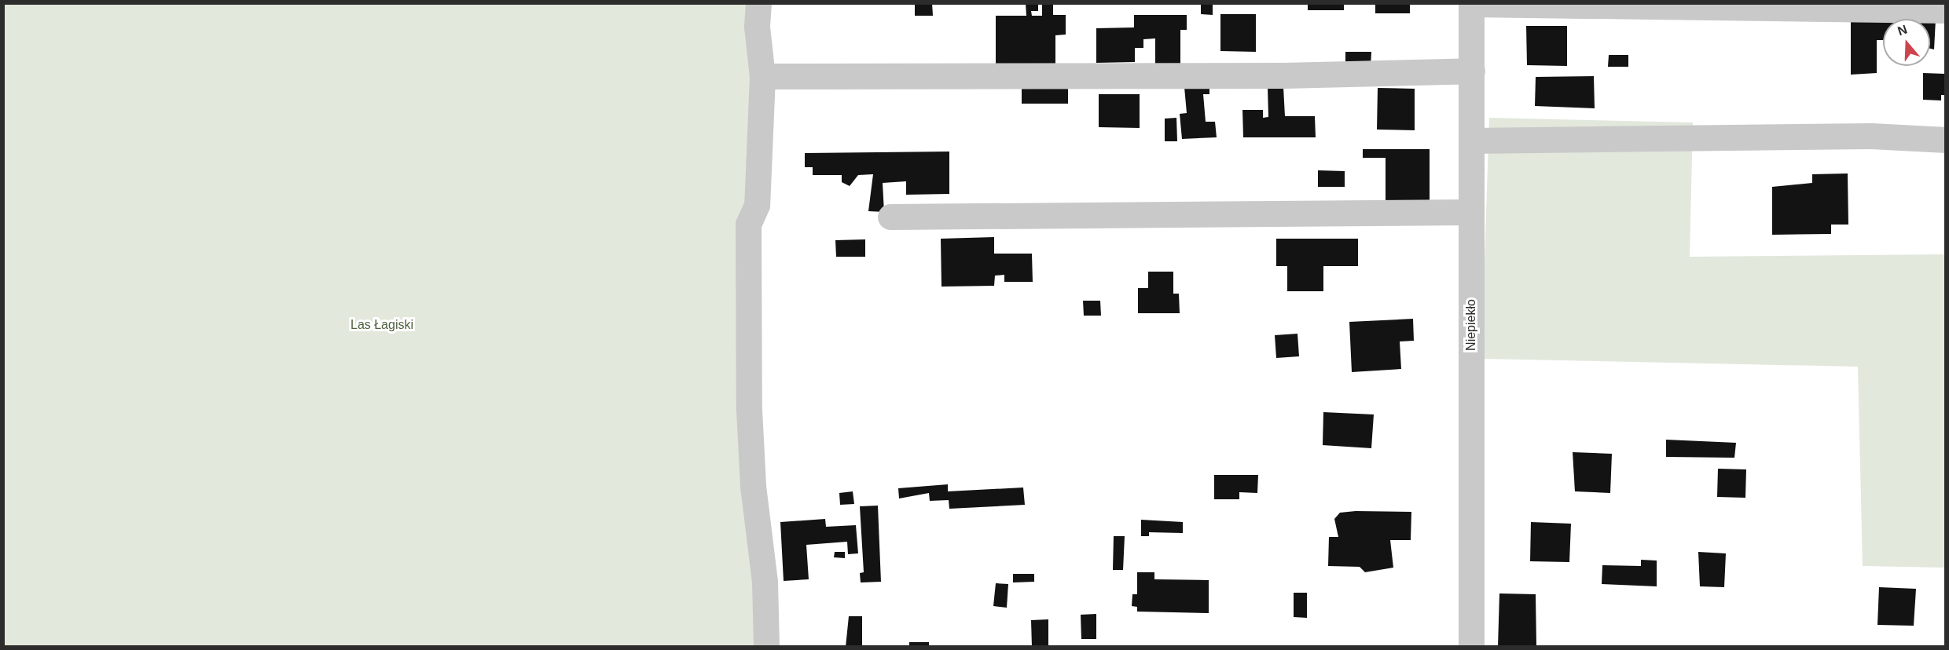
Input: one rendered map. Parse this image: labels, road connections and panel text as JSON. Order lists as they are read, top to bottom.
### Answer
{
  "streets": {
    "street": ["Niepiekło"]
  },
  "parks": ["Las Łagiski"],
  "north": "top"
}
